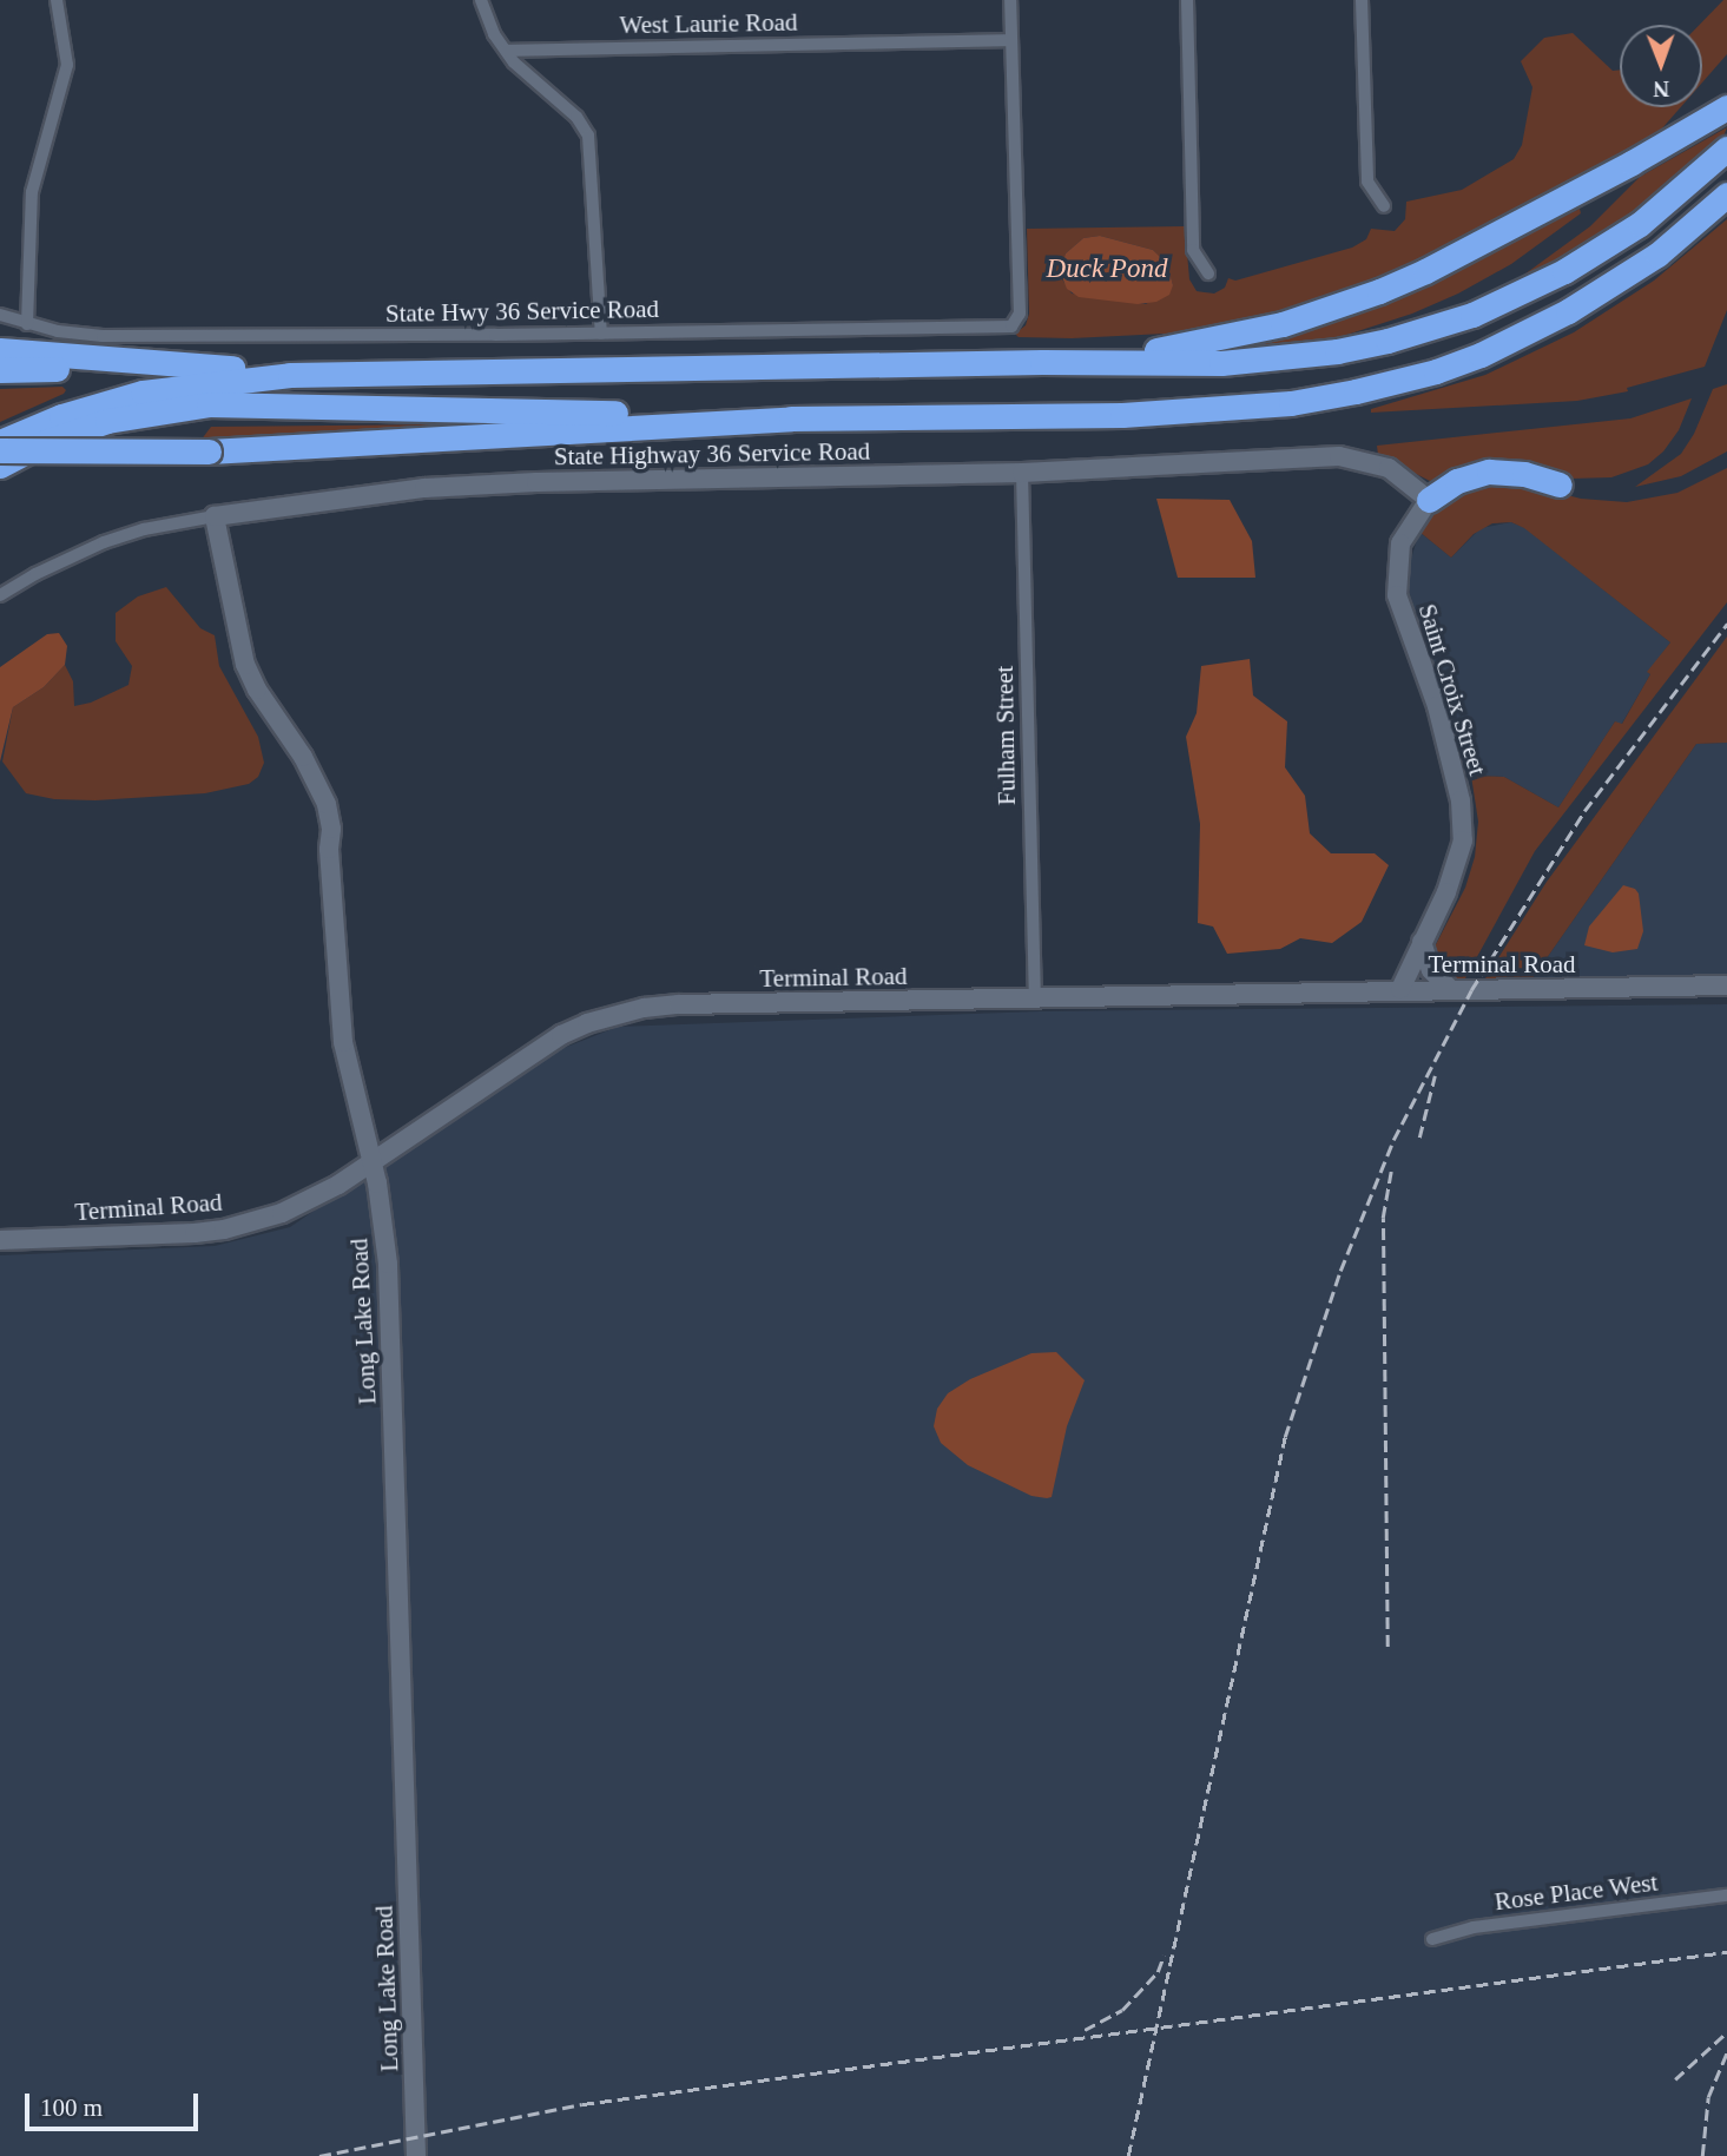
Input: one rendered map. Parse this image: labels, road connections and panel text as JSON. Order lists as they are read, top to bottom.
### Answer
{
  "streets": {
    "street": [
      "West Laurie Road",
      "State Hwy 36 Service Road",
      "State Highway 36 Service Road",
      "Saint Croix Street",
      "Fulham Street",
      "Terminal Road",
      "Long Lake Road",
      "Rose Place West"
    ]
  },
  "crossings": [
    ["West Laurie Road", "State Hwy 36 Service Road"],
    ["State Highway 36 Service Road", "Saint Croix Street"],
    ["State Highway 36 Service Road", "Fulham Street"],
    ["State Highway 36 Service Road", "Long Lake Road"],
    ["Saint Croix Street", "Terminal Road"],
    ["Fulham Street", "Terminal Road"],
    ["Terminal Road", "Long Lake Road"]
  ],
  "water": ["Duck Pond"],
  "scale_bar": "100 m",
  "north": "bottom"
}
